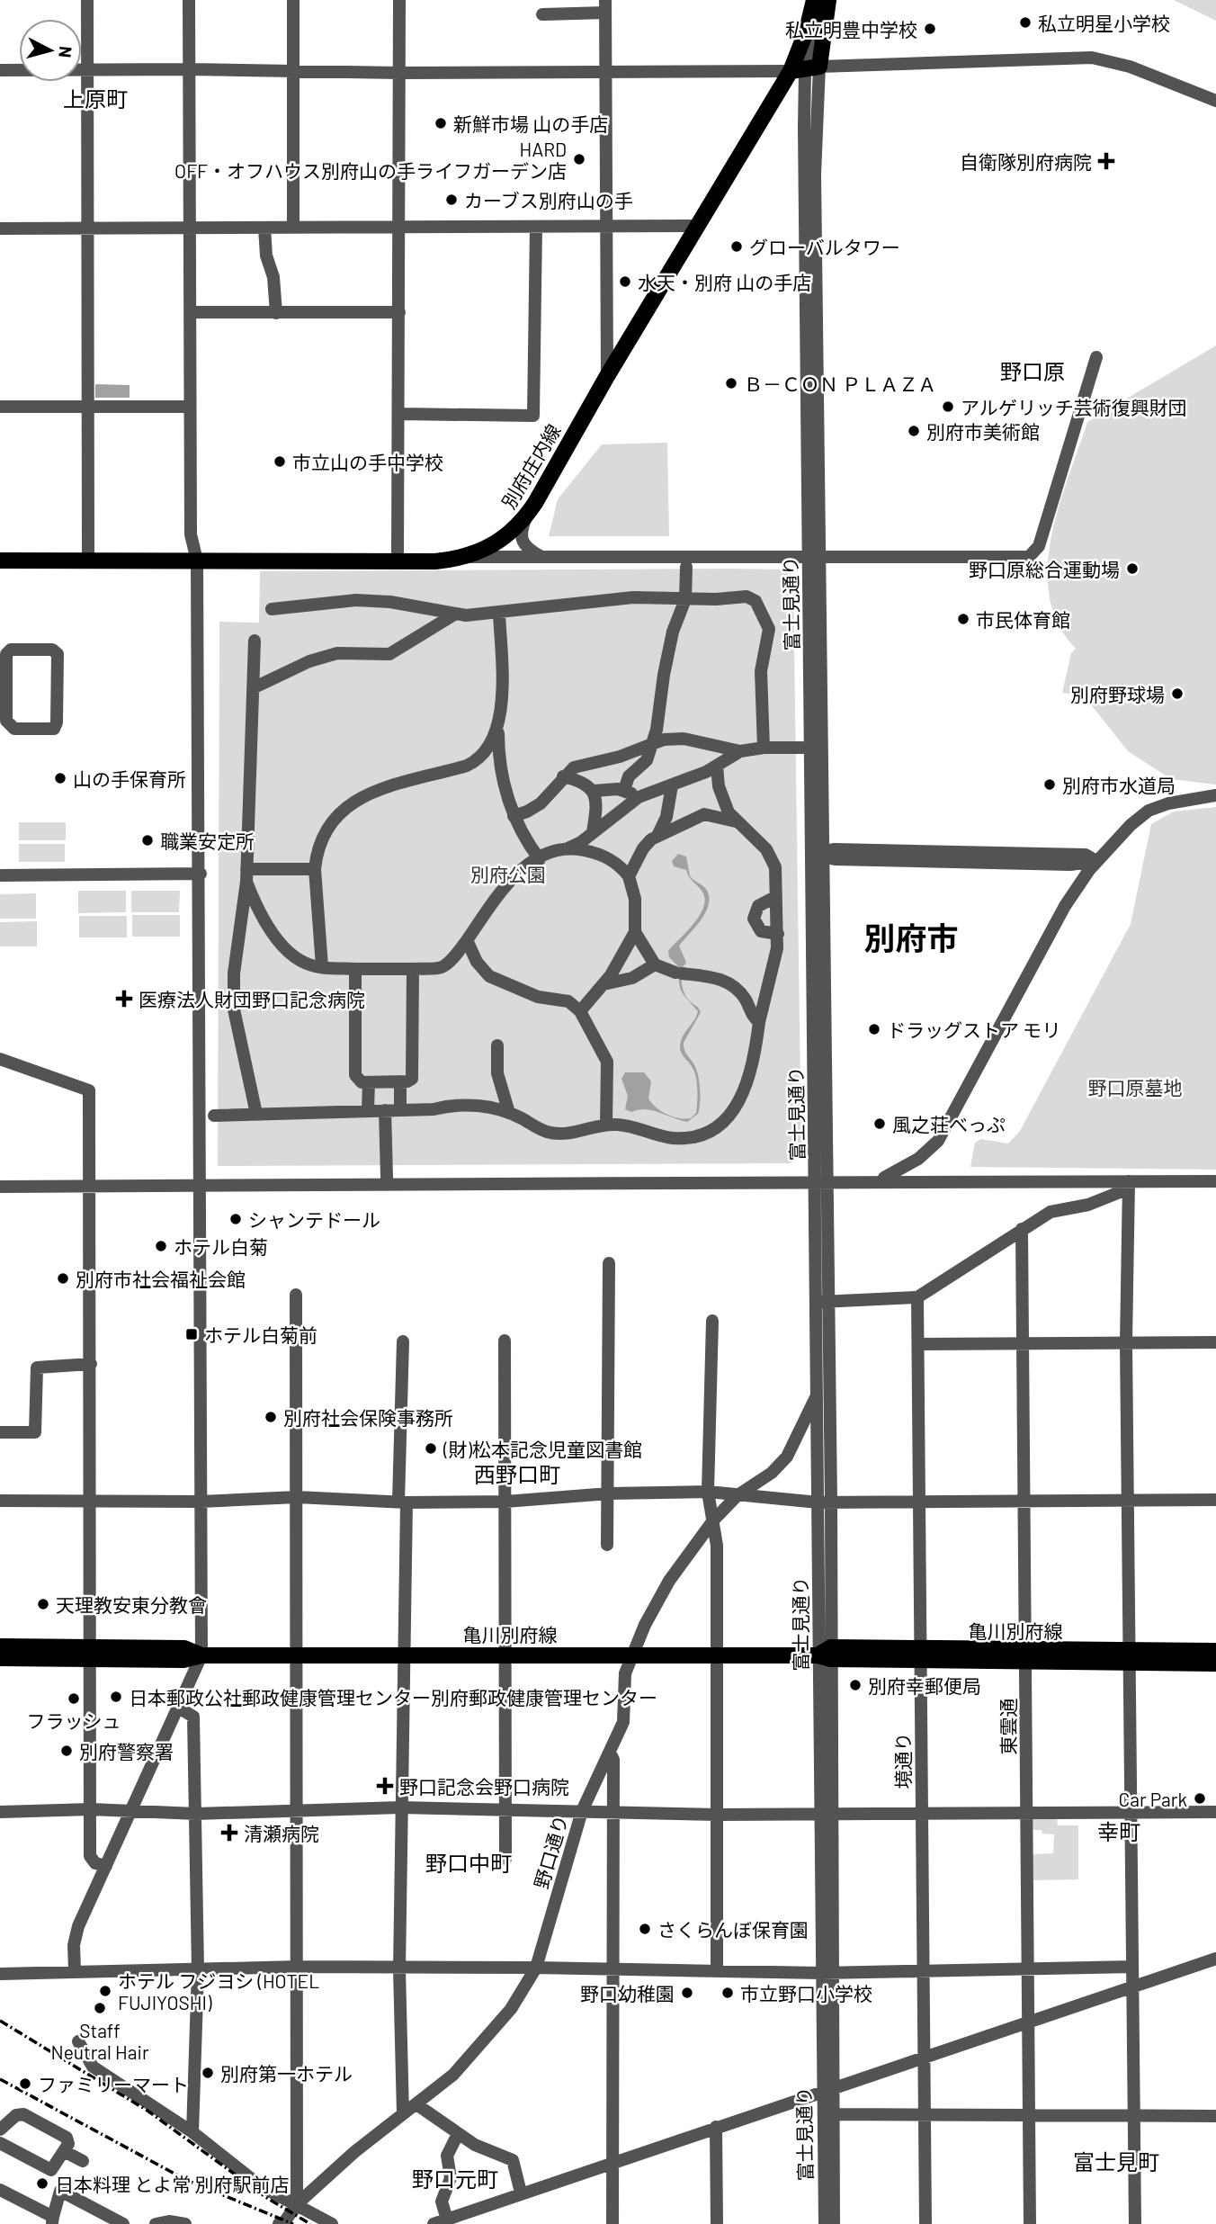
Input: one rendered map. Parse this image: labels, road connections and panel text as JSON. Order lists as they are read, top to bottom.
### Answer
{
  "streets": {
    "main road": ["別府庄内線", "亀川別府線"],
    "street": [
      "富士見通り",
      "東雲通",
      "境通り",
      "野口通り"
    ]
  },
  "crossings": [
    ["別府庄内線", "富士見通り"],
    ["富士見通り", "亀川別府線"],
    ["富士見通り", "野口通り"],
    ["亀川別府線", "東雲通"],
    ["亀川別府線", "境通り"],
    ["亀川別府線", "野口通り"]
  ],
  "districts": [
    "上原町",
    "野口原",
    "別府市",
    "西野口町",
    "幸町",
    "野口中町",
    "富士見町",
    "野口元町"
  ],
  "parks": ["別府公園", "野口原墓地"],
  "places": {
    "other": [
      "私立明星小学校",
      "私立明豊中学校",
      "新鮮市場 山の手店",
      "HARD OFF・オフハウス別府山の手ライフガーデン店",
      "カーブス別府山の手",
      "グローバルタワー",
      "水天・別府 山の手店",
      "Ｂ－ＣＯＮ ＰＬＡＺＡ",
      "アルゲリッチ芸術復興財団",
      "別府市美術館",
      "市立山の手中学校",
      "野口原総合運動場",
      "市民体育館",
      "別府野球場",
      "山の手保育所",
      "別府市水道局",
      "職業安定所",
      "ドラッグストア モリ",
      "風之荘べっぷ",
      "シャンテドール",
      "ホテル白菊",
      "別府市社会福祉会館",
      "別府社会保険事務所",
      "(財)松本記念児童図書館",
      "天理教安東分教會",
      "別府幸郵便局",
      "日本郵政公社郵政健康管理センター別府郵政健康管理センター",
      "フラッシュ",
      "別府警察署",
      "Car Park",
      "さくらんぼ保育園",
      "ホテル フジヨシ (HOTEL FUJIYOSHI)",
      "野口幼稚園",
      "市立野口小学校",
      "Staff Neutral Hair",
      "別府第一ホテル",
      "ファミリーマート",
      "日本料理 とよ常 別府駅前店"
    ],
    "health": [
      "自衛隊別府病院",
      "医療法人財団野口記念病院",
      "野口記念会野口病院",
      "清瀬病院"
    ],
    "transit": ["ホテル白菊前"]
  },
  "north": "right"
}
